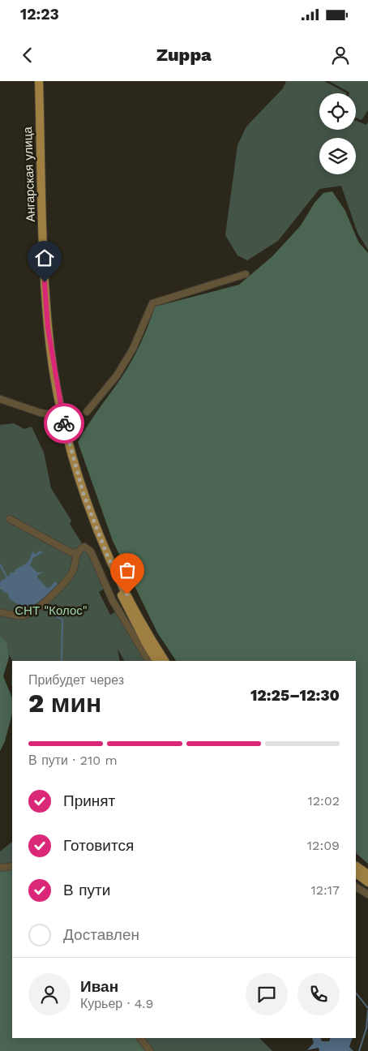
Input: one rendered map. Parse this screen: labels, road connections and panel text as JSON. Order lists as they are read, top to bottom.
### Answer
{
  "streets": {
    "main road": ["Ангарская улица"]
  },
  "parks": ["СНТ \"Колос\""],
  "page": {
    "status": "12:23",
    "header": "Zuppa",
    "heading": ["2 мин", "Прибудет через", "12:25–12:30"],
    "panel": ["Иван", "Курьер · 4.9"],
    "bar": "В пути · 210 m",
    "list": [
      ["Принят", "12:02"],
      ["Готовится", "12:09"],
      ["В пути", "12:17"],
      "Доставлен"
    ]
  }
}
